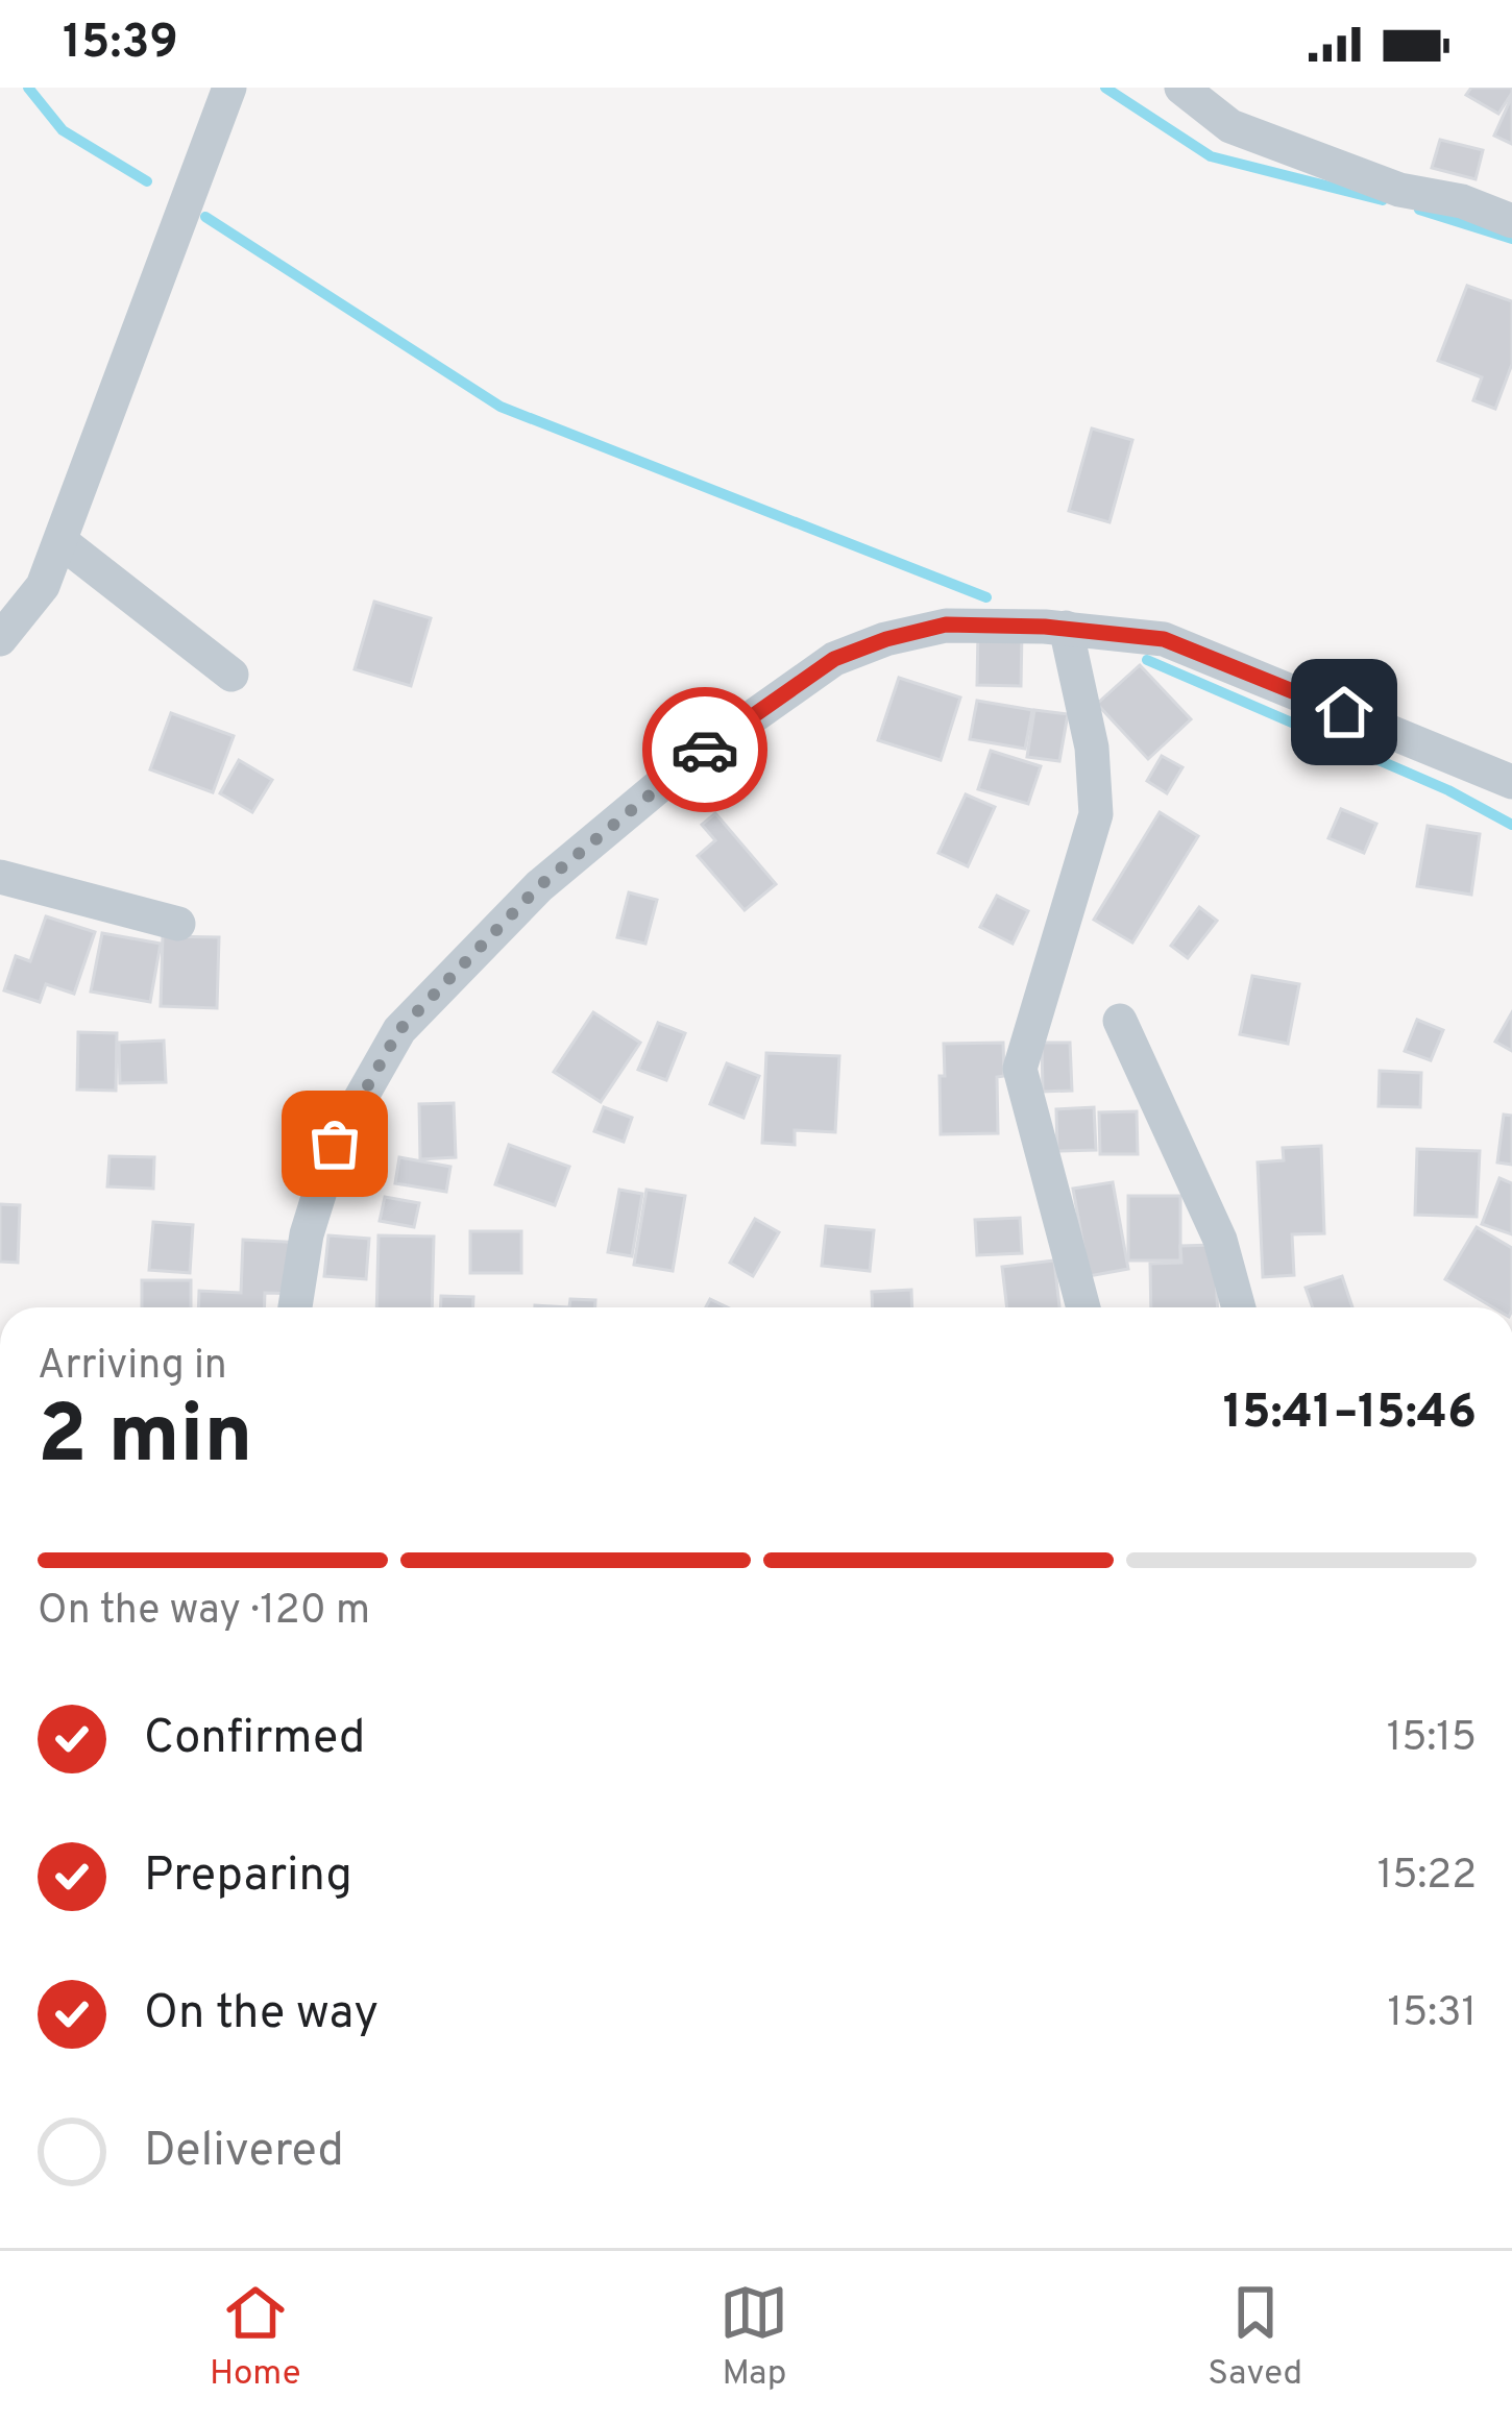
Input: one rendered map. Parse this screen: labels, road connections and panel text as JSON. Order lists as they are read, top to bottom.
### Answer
{
  "page": {
    "status": "15:39",
    "heading": ["2 min", "Arriving in", "15:41–15:46"],
    "bar": "On the way · 120 m",
    "list": [
      ["Confirmed", "15:15"],
      ["Preparing", "15:22"],
      ["On the way", "15:31"],
      "Delivered"
    ],
    "tabs": ["Home", "Map", "Saved"]
  }
}
